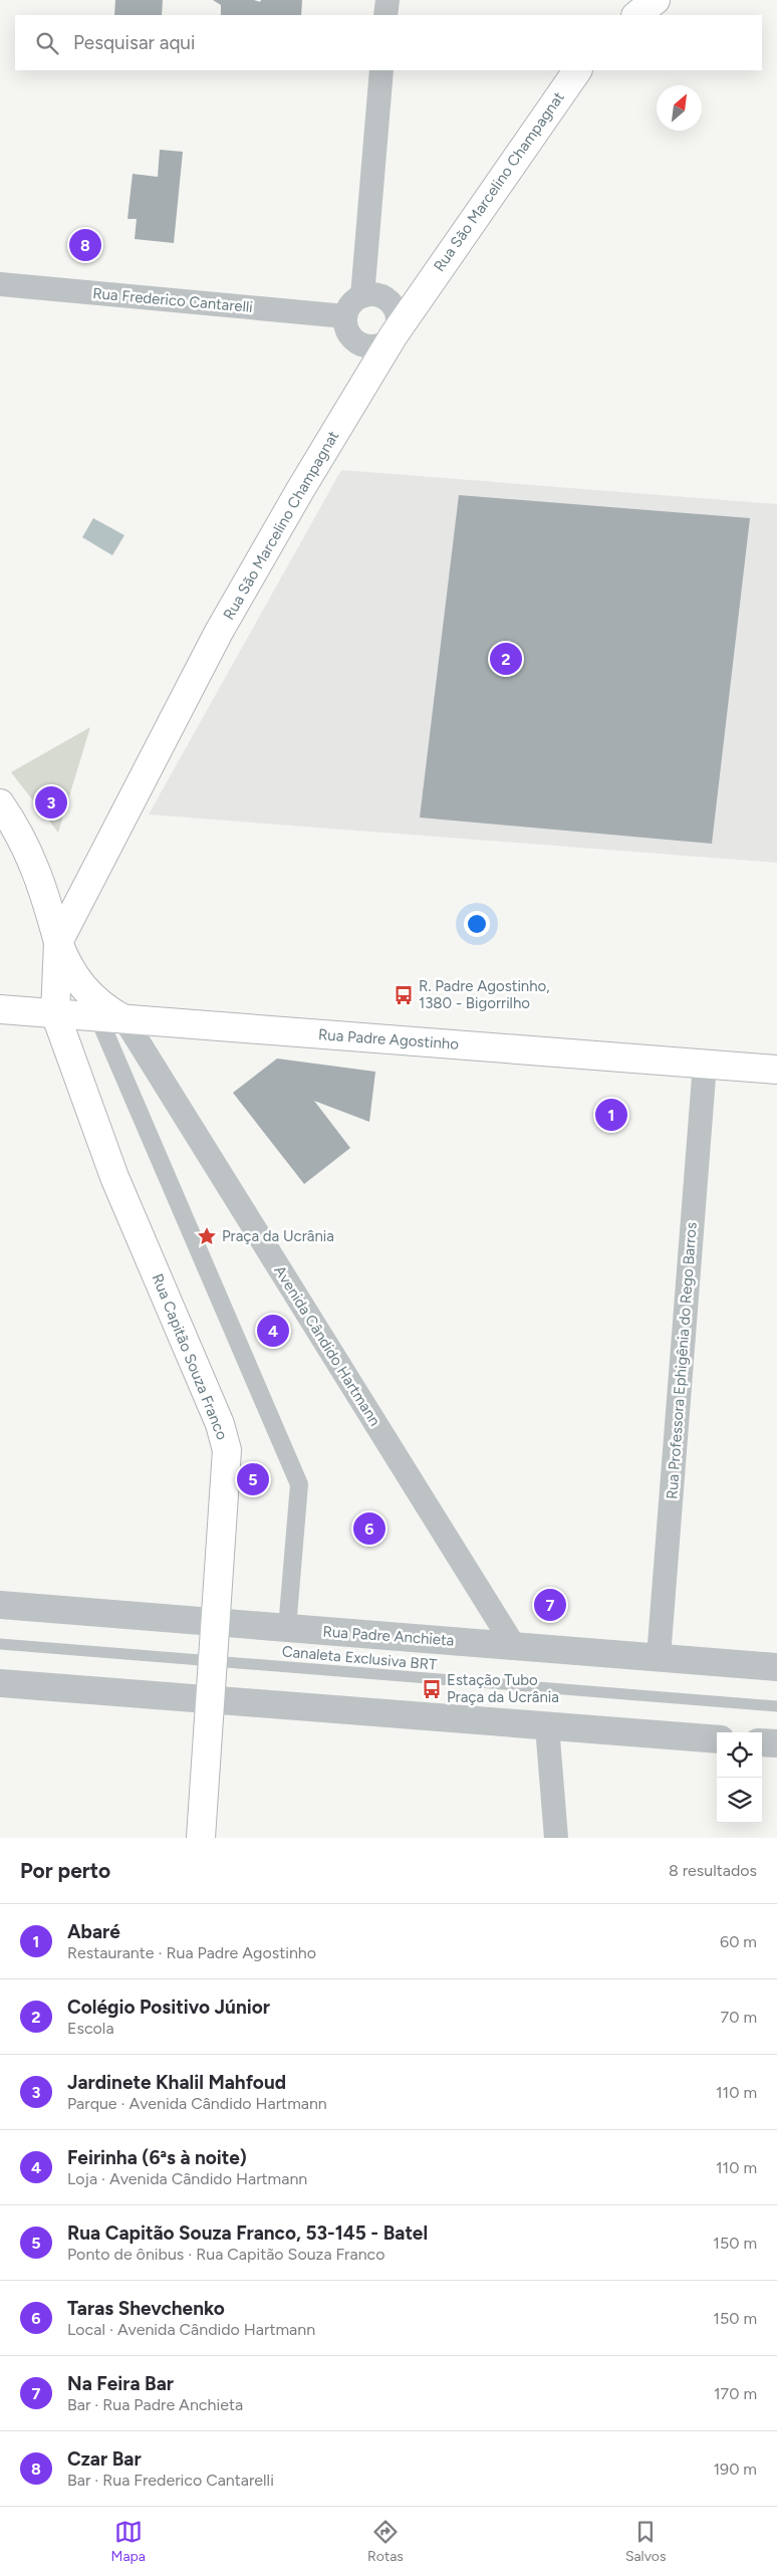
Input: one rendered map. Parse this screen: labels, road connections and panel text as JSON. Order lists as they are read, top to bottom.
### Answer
{
  "streets": {
    "main road": ["Rua São Marcelino Champagnat", "Rua Padre Agostinho", "Rua Capitão Souza Franco"],
    "street": [
      "Rua Frederico Cantarelli",
      "Avenida Cândido Hartmann",
      "Rua Professora Ephigênia do Rego Barros",
      "Rua Padre Anchieta"
    ],
    "lane": ["Canaleta Exclusiva BRT"]
  },
  "crossings": [
    ["Rua São Marcelino Champagnat", "Rua Frederico Cantarelli"],
    ["Rua São Marcelino Champagnat", "Rua Padre Agostinho"],
    ["Rua São Marcelino Champagnat", "Rua Capitão Souza Franco"],
    ["Rua Padre Agostinho", "Avenida Cândido Hartmann"],
    ["Rua Padre Agostinho", "Rua Capitão Souza Franco"],
    ["Rua Padre Agostinho", "Rua Professora Ephigênia do Rego Barros"],
    ["Avenida Cândido Hartmann", "Rua Padre Anchieta"],
    ["Rua Capitão Souza Franco", "Rua Padre Anchieta"],
    ["Rua Capitão Souza Franco", "Canaleta Exclusiva BRT"],
    ["Rua Professora Ephigênia do Rego Barros", "Rua Padre Anchieta"]
  ],
  "places": {
    "bus stop": ["R. Padre Agostinho, 1380 - Bigorrilho", "Estação Tubo Praça da Ucrânia"],
    "place": ["Praça da Ucrânia"]
  },
  "north": "top right",
  "page": {
    "search": "Pesquisar aqui",
    "pins": [
      "8",
      "2",
      "3",
      "1",
      "4",
      "5",
      "6",
      "7"
    ],
    "heading": ["Por perto", "8 resultados"],
    "list": [
      {
        "mark": "1",
        "name": "Abaré",
        "note": "Restaurante · Rua Padre Agostinho",
        "value": "60 m"
      },
      {
        "mark": "2",
        "name": "Colégio Positivo Júnior",
        "note": "Escola",
        "value": "70 m"
      },
      {
        "mark": "3",
        "name": "Jardinete Khalil Mahfoud",
        "note": "Parque · Avenida Cândido Hartmann",
        "value": "110 m"
      },
      {
        "mark": "4",
        "name": "Feirinha (6ªs à noite)",
        "note": "Loja · Avenida Cândido Hartmann",
        "value": "110 m"
      },
      {
        "mark": "5",
        "name": "Rua Capitão Souza Franco, 53-145 - Batel",
        "note": "Ponto de ônibus · Rua Capitão Souza Franco",
        "value": "150 m"
      },
      {
        "mark": "6",
        "name": "Taras Shevchenko",
        "note": "Local · Avenida Cândido Hartmann",
        "value": "150 m"
      },
      {
        "mark": "7",
        "name": "Na Feira Bar",
        "note": "Bar · Rua Padre Anchieta",
        "value": "170 m"
      },
      {
        "mark": "8",
        "name": "Czar Bar",
        "note": "Bar · Rua Frederico Cantarelli",
        "value": "190 m"
      }
    ],
    "nav": ["Mapa", "Rotas", "Salvos"]
  }
}
